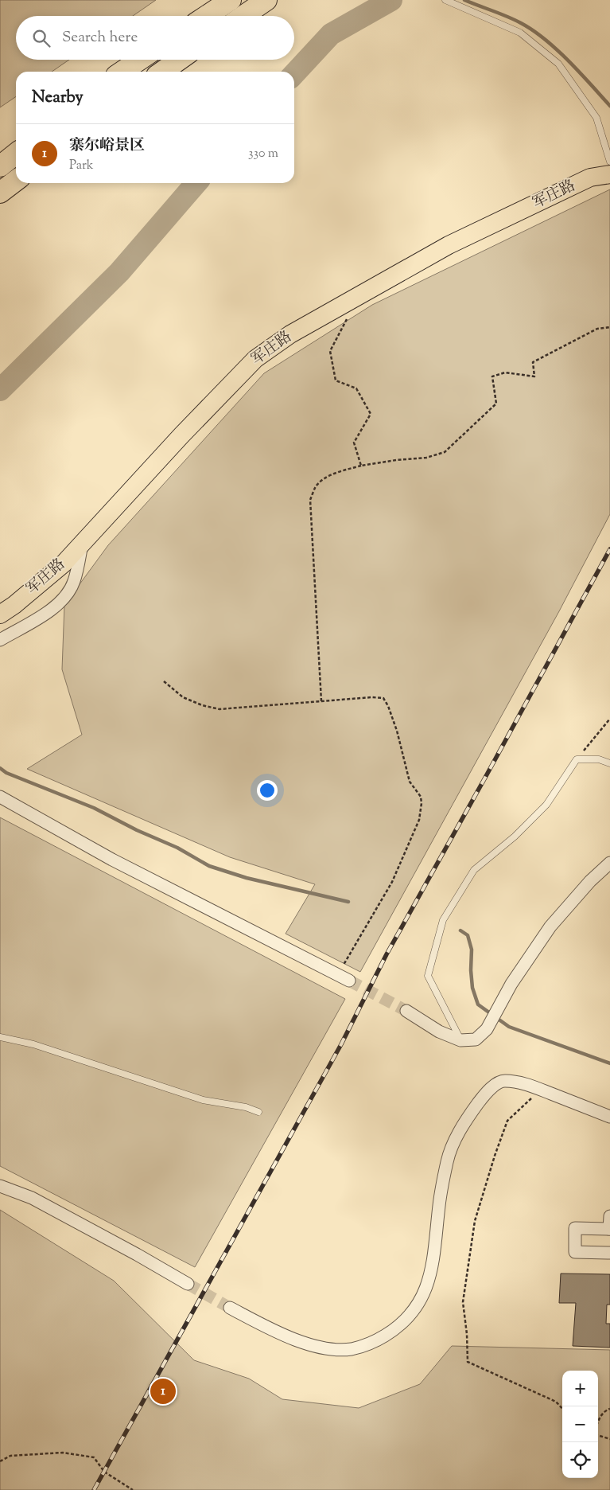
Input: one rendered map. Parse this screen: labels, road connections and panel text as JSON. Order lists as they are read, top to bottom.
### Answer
{
  "streets": {
    "main road": ["军庄路"]
  },
  "page": {
    "search": "Search here",
    "heading": "Nearby",
    "list": [
      {
        "mark": "1",
        "name": "寨尔峪景区",
        "note": "Park",
        "value": "330 m"
      }
    ],
    "map_buttons": ["+", "−"],
    "pins": "1"
  }
}
